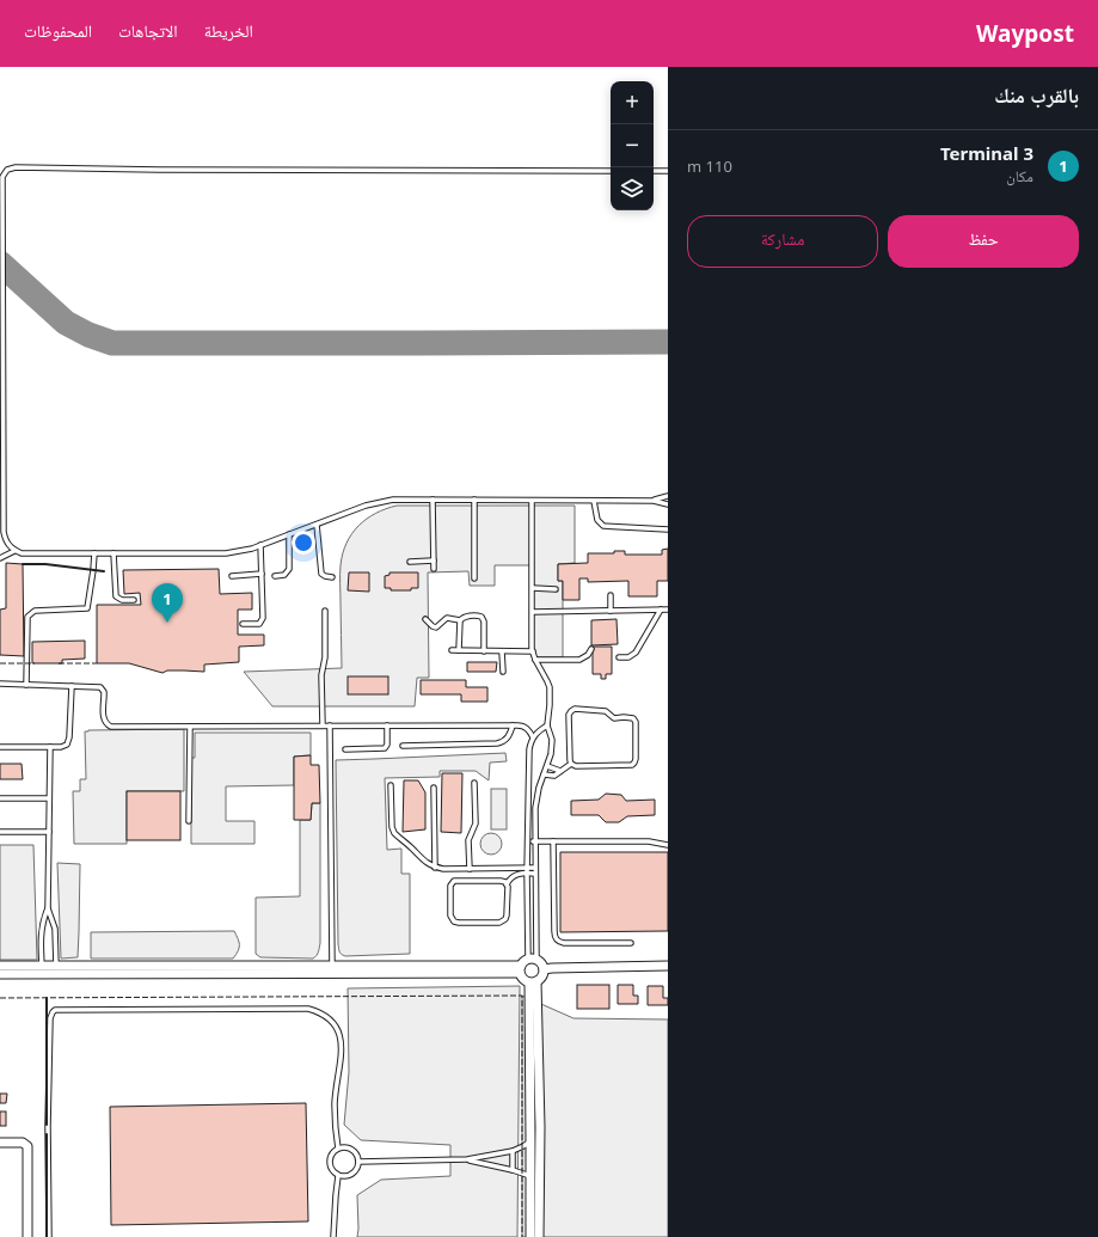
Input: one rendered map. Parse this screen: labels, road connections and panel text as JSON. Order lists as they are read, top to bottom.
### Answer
{
  "page": {
    "header": "Waypost",
    "nav": ["الخريطة", "الاتجاهات", "المحفوظات"],
    "heading": "بالقرب منك",
    "map_buttons": ["+", "−"],
    "list": [
      {
        "mark": "1",
        "name": "Terminal 3",
        "note": "مكان",
        "value": "110 m"
      }
    ],
    "buttons": ["حفظ", "مشاركة"],
    "pins": "1"
  }
}
